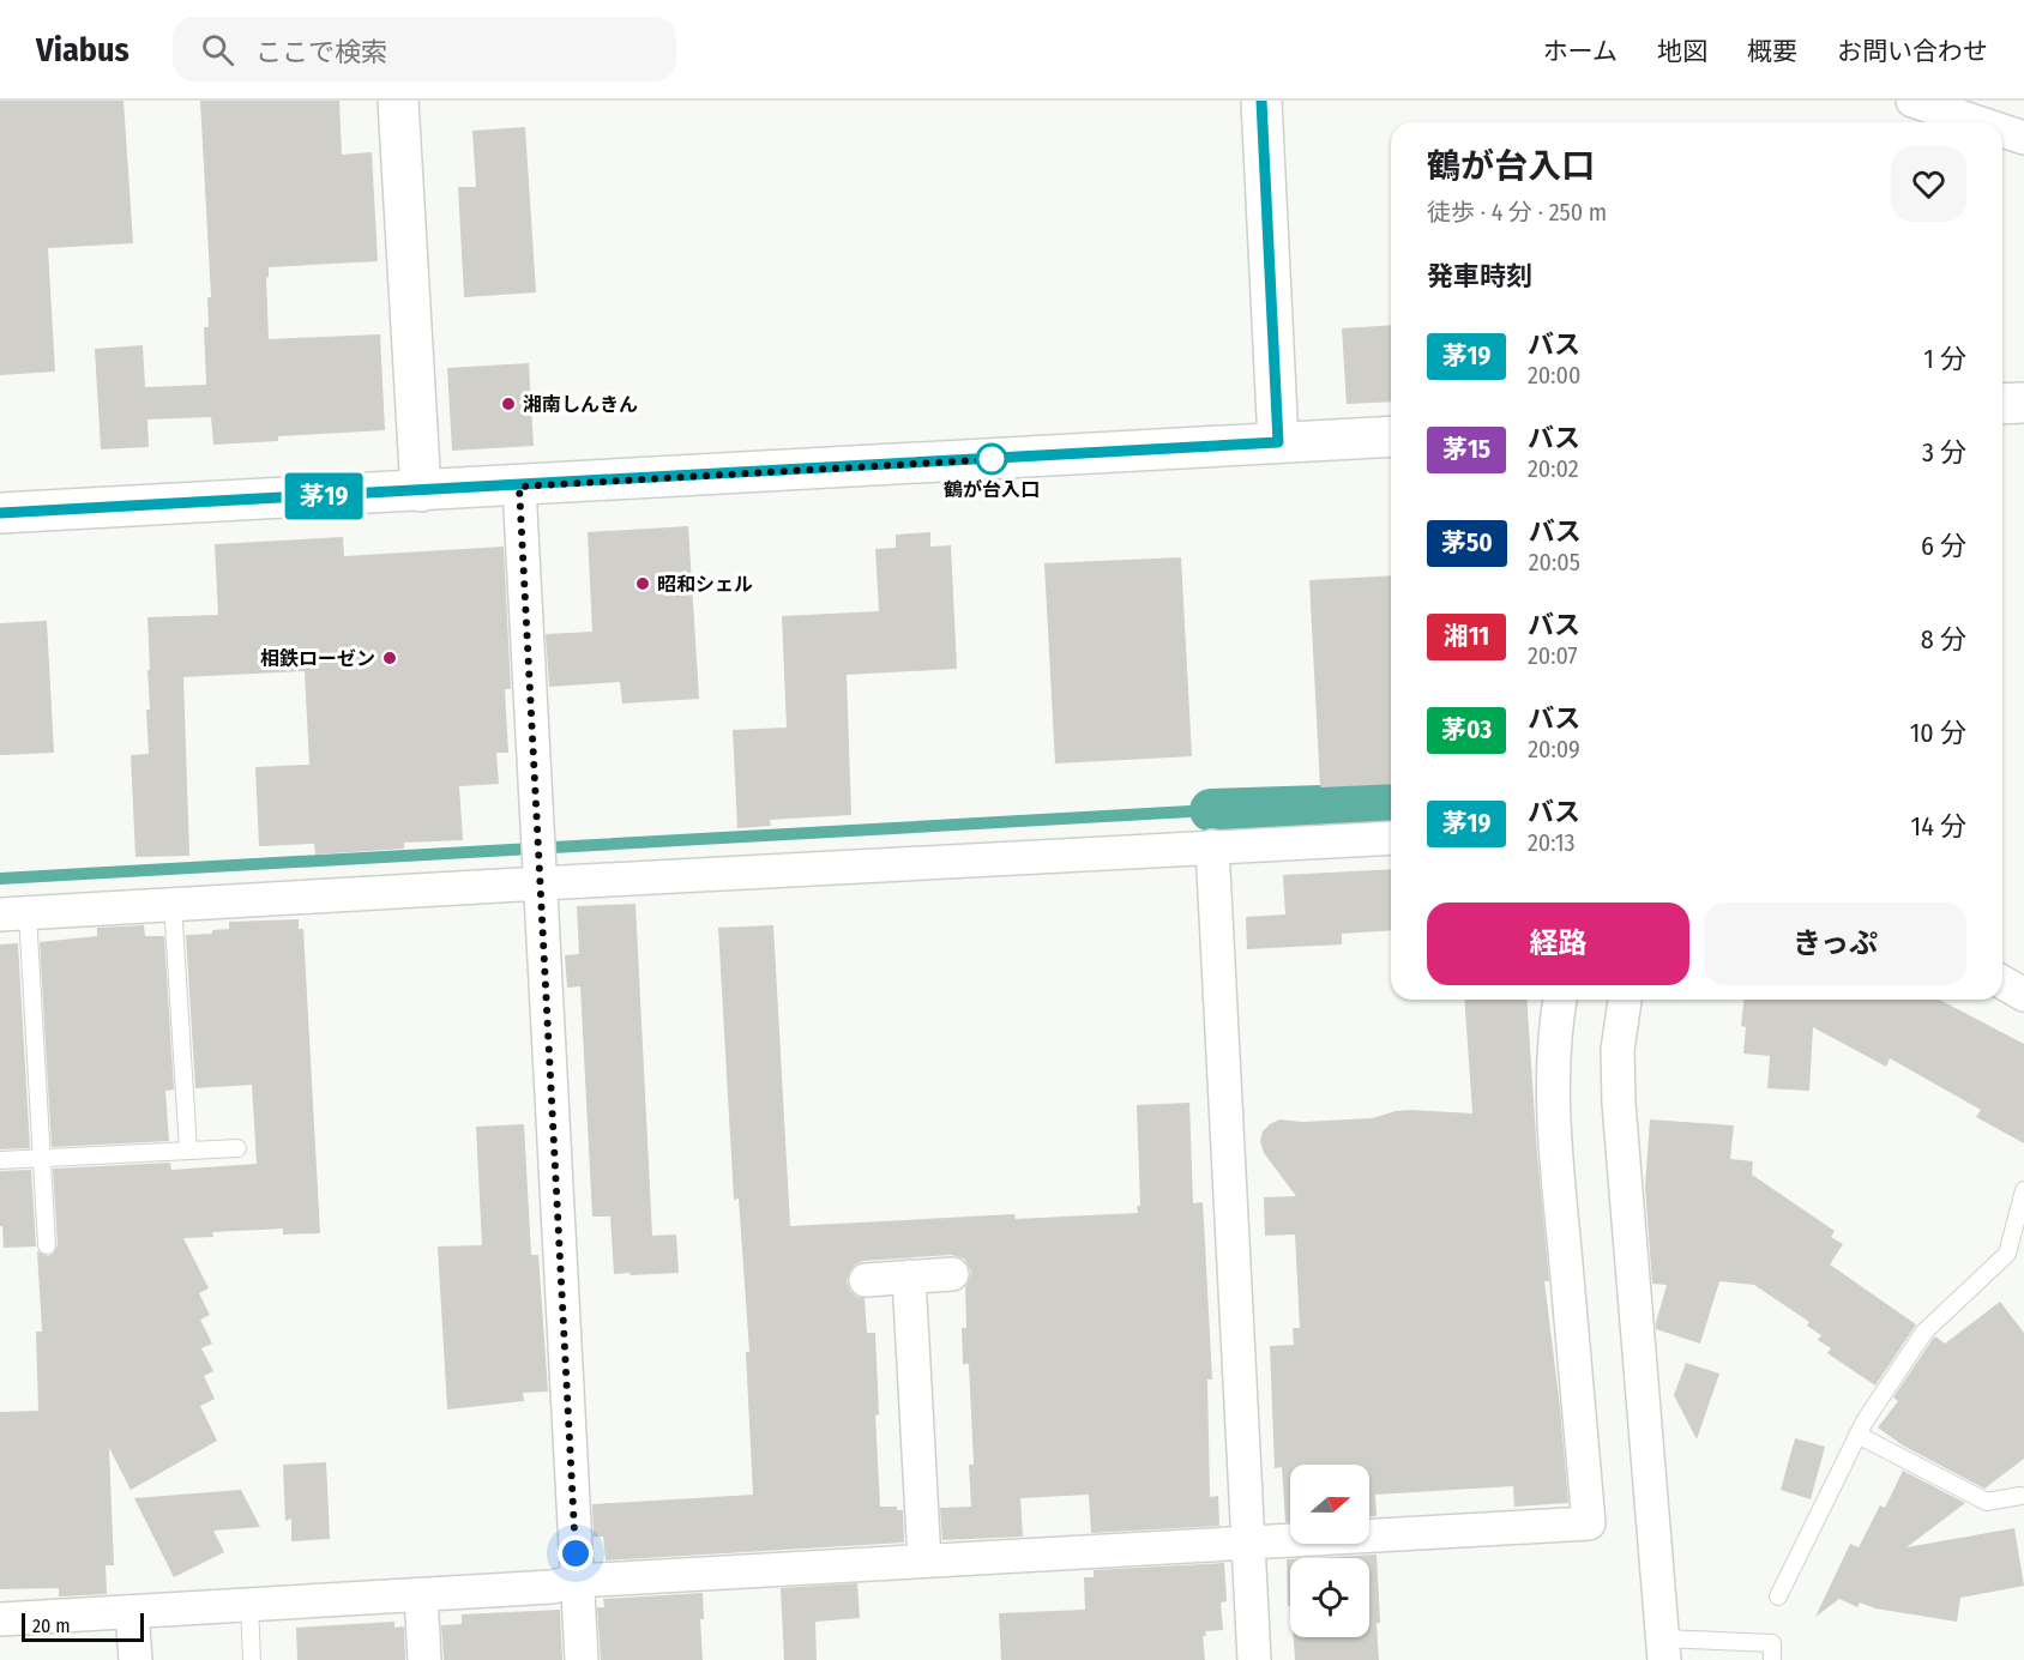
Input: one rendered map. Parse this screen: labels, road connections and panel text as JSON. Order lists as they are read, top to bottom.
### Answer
{
  "places": [
    "湘南しんきん",
    "鶴が台入口",
    "昭和シェル",
    "相鉄ローゼン"
  ],
  "lines": ["bus line 茅19"],
  "scale_bar": "20 m",
  "north": "right",
  "page": {
    "header": "Viabus",
    "search": "ここで検索",
    "nav": [
      "ホーム",
      "地図",
      "概要",
      "お問い合わせ"
    ],
    "on_map": "茅19",
    "heading": [
      ["鶴が台入口", "徒歩 · 4 分 · 250 m"],
      "発車時刻"
    ],
    "list": [
      {
        "mark": "茅19",
        "name": "バス",
        "note": "20:00",
        "value": "1 分"
      },
      {
        "mark": "茅15",
        "name": "バス",
        "note": "20:02",
        "value": "3 分"
      },
      {
        "mark": "茅50",
        "name": "バス",
        "note": "20:05",
        "value": "6 分"
      },
      {
        "mark": "湘11",
        "name": "バス",
        "note": "20:07",
        "value": "8 分"
      },
      {
        "mark": "茅03",
        "name": "バス",
        "note": "20:09",
        "value": "10 分"
      },
      {
        "mark": "茅19",
        "name": "バス",
        "note": "20:13",
        "value": "14 分"
      }
    ],
    "buttons": ["経路", "きっぷ"],
    "scale": "20 m"
  }
}
